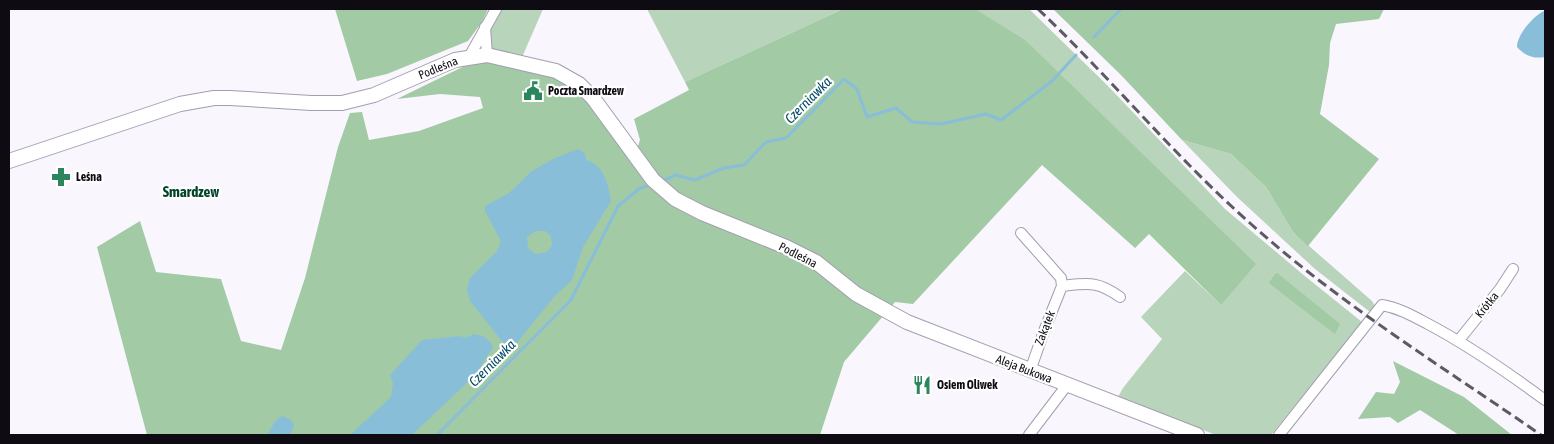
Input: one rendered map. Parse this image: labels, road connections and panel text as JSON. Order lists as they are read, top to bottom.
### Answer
{
  "streets": {
    "street": [
      "Podleśna",
      "Krótka",
      "Zakątek",
      "Aleja Bukowa"
    ]
  },
  "crossings": [
    ["Podleśna", "Aleja Bukowa"],
    ["Zakątek", "Aleja Bukowa"]
  ],
  "districts": ["Smardzew"],
  "water": ["Czerniawka"],
  "places": {
    "public building": ["Poczta Smardzew"],
    "pharmacy": ["Leśna"],
    "restaurant": ["Osiem Oliwek"]
  }
}
